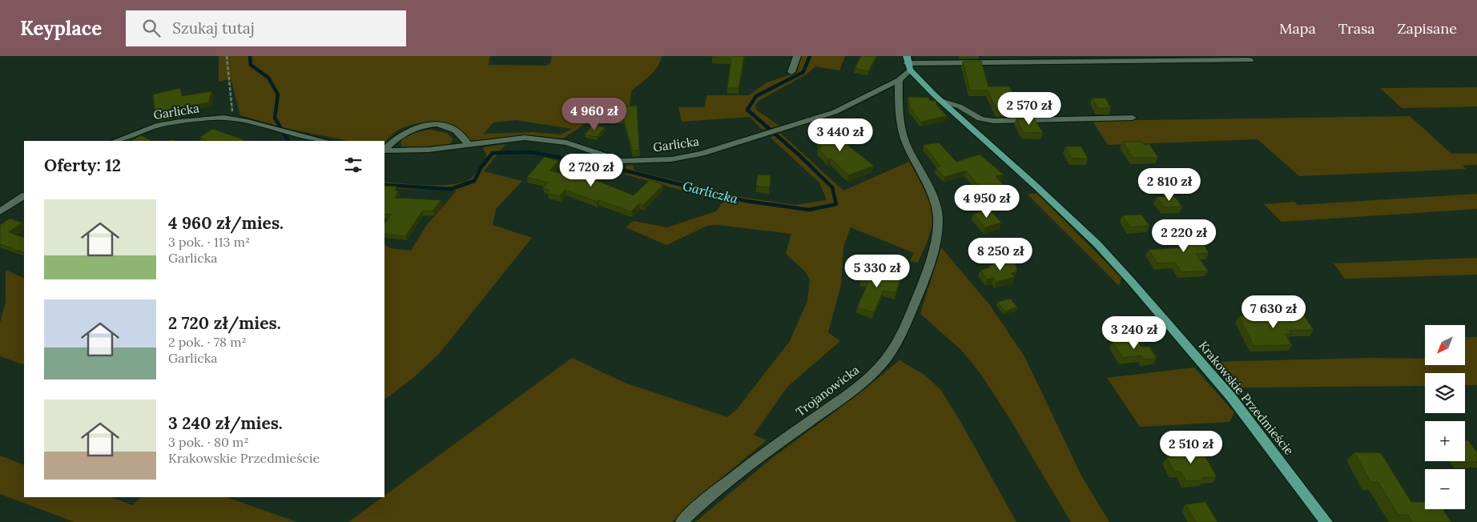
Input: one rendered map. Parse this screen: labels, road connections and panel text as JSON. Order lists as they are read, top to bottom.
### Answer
{
  "streets": {
    "main road": ["Krakowskie Przedmieście"],
    "street": ["Garlicka", "Trojanowicka"]
  },
  "crossings": [
    ["Garlicka", "Trojanowicka"],
    ["Garlicka", "Krakowskie Przedmieście"]
  ],
  "water": ["Garliczka"],
  "north": "bottom left",
  "page": {
    "header": "Keyplace",
    "search": "Szukaj tutaj",
    "nav": ["Mapa", "Trasa", "Zapisane"],
    "price": [
      "2 570 zł",
      "4 960 zł",
      "3 440 zł",
      "2 720 zł",
      "2 810 zł",
      "4 950 zł",
      "2 220 zł",
      "8 250 zł",
      "5 330 zł",
      "7 630 zł",
      "3 240 zł",
      "2 510 zł"
    ],
    "heading": "Oferty: 12",
    "list": [
      {
        "name": "4 960 zł/mies.",
        "note": "3 pok. · 113 m² · Garlicka"
      },
      {
        "name": "2 720 zł/mies.",
        "note": "2 pok. · 78 m² · Garlicka"
      },
      {
        "name": "3 240 zł/mies.",
        "note": "3 pok. · 80 m² · Krakowskie Przedmieście"
      }
    ],
    "map_buttons": ["+", "−"]
  }
}
